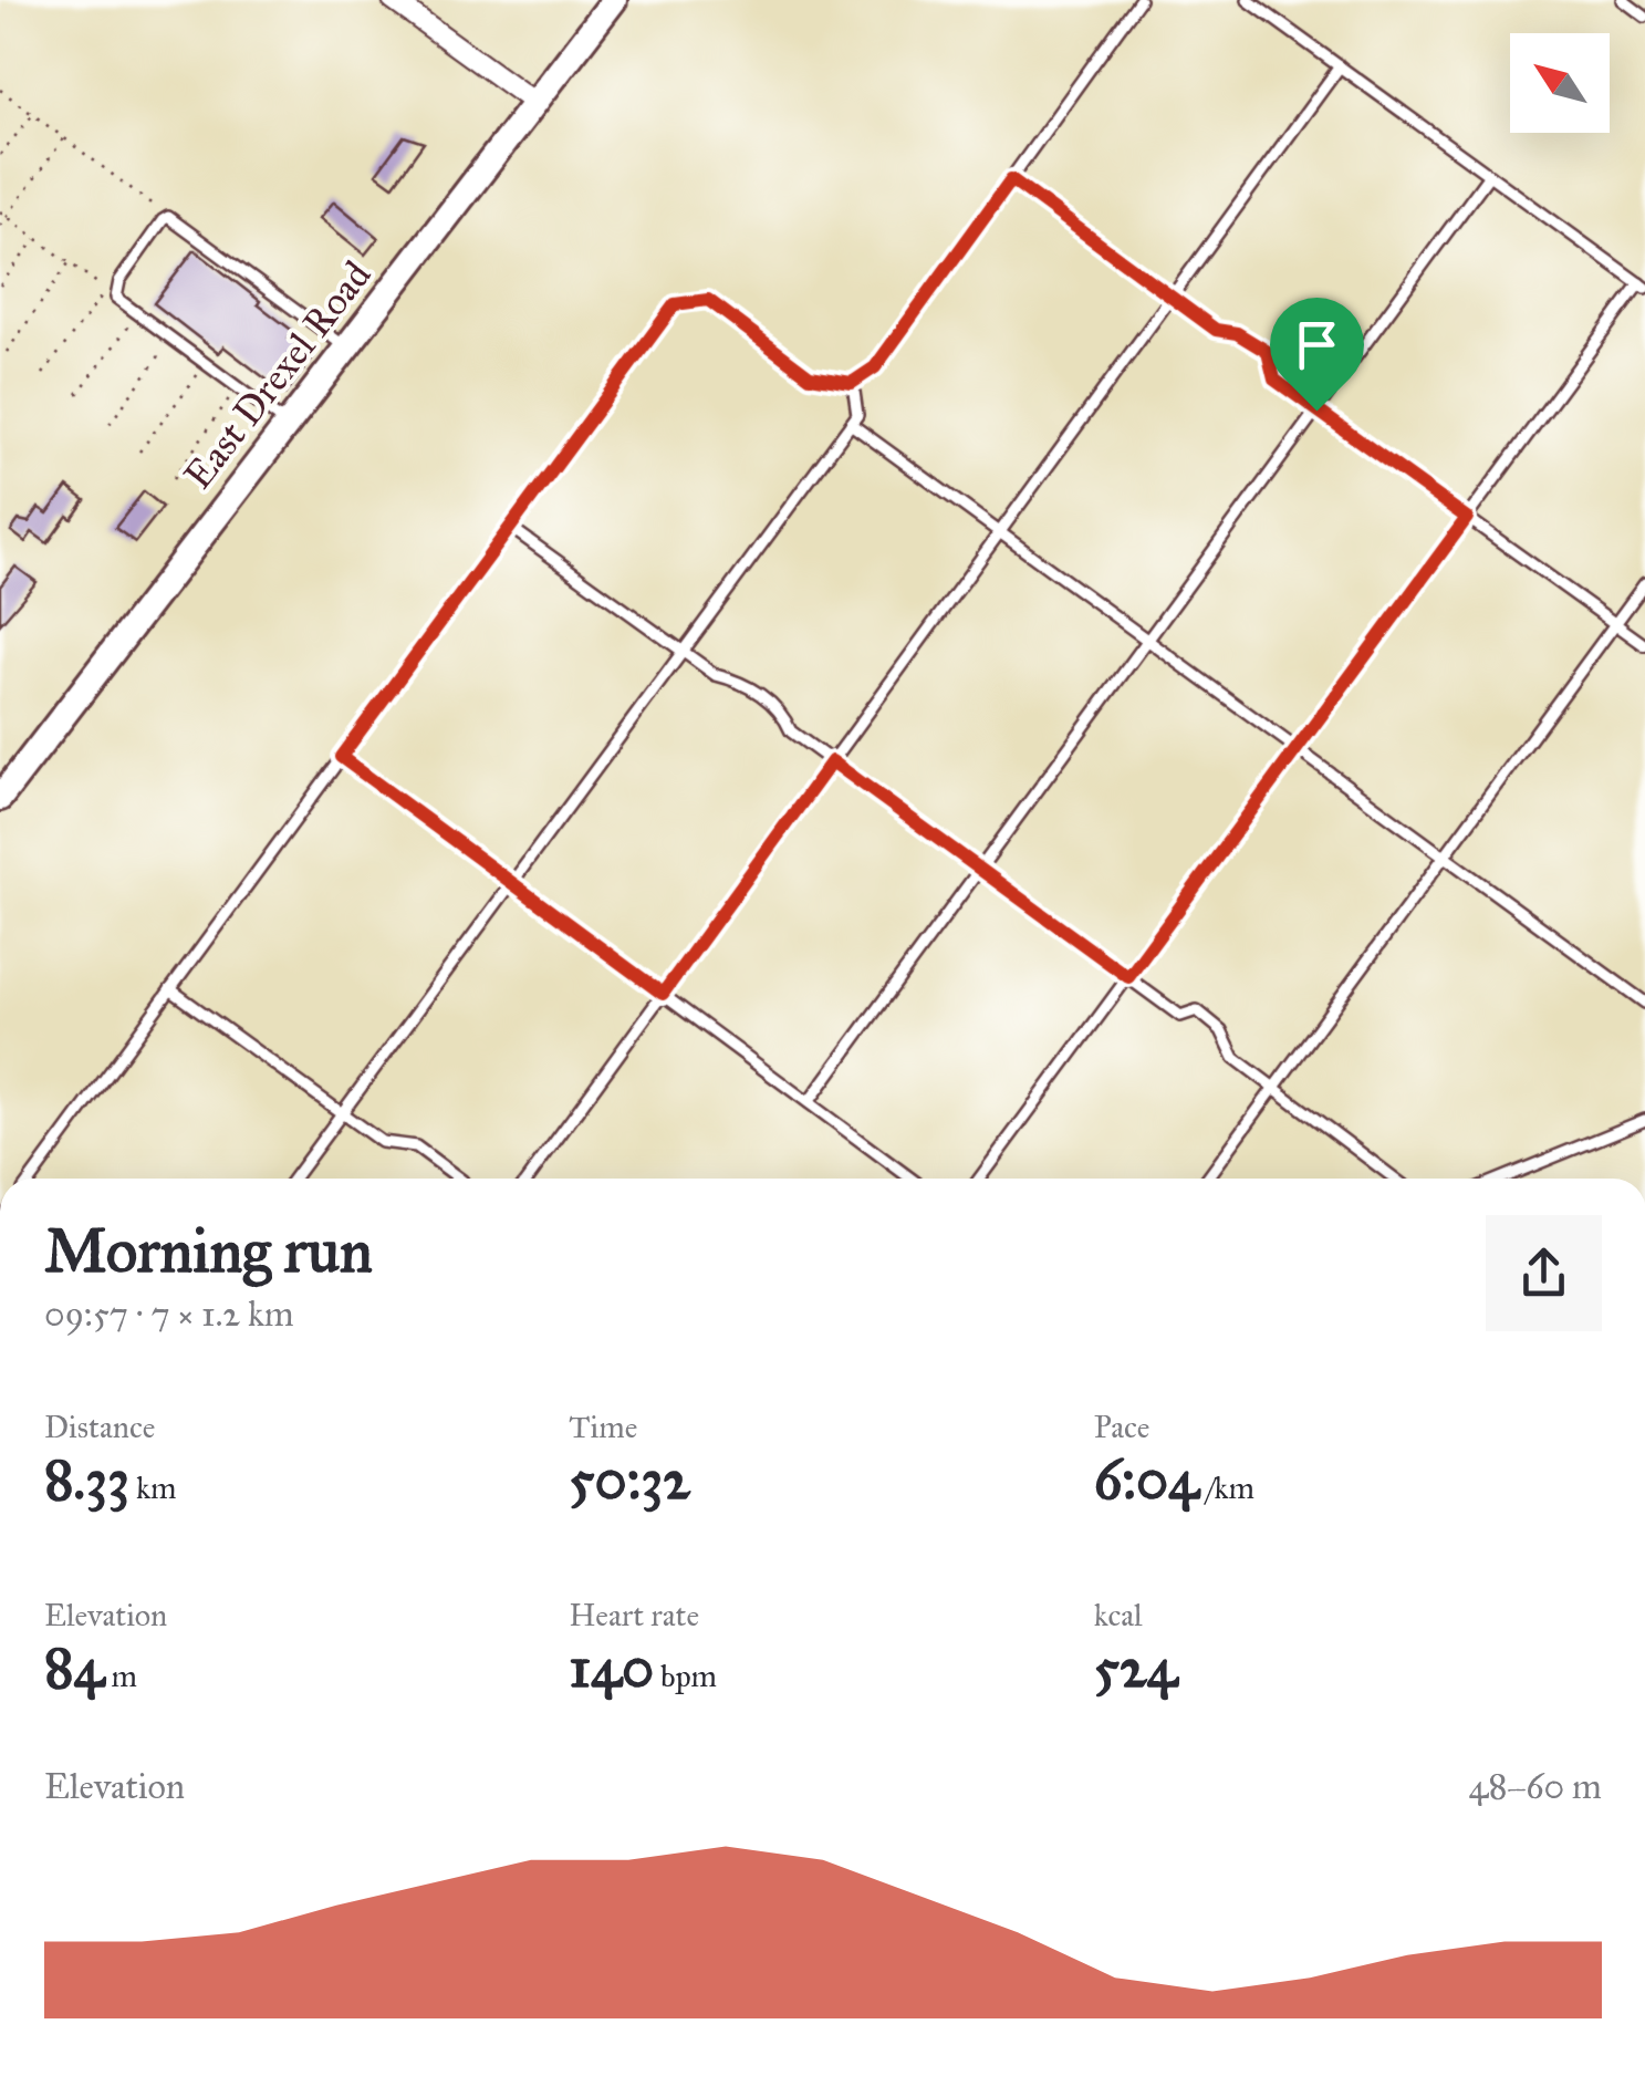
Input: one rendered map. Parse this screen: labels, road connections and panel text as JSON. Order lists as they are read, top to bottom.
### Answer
{
  "streets": {
    "street": ["East Drexel Road"]
  },
  "north": "top left",
  "page": {
    "heading": ["Morning run", "09:57 · 7 × 1.2 km"],
    "stats": [
      ["Distance", "8.33 km"],
      ["Time", "50:32"],
      ["Pace", "6:04 /km"],
      ["Elevation", "84 m"],
      ["Heart rate", "140 bpm"],
      ["kcal", "524"]
    ],
    "chart": ["Elevation", "48–60 m"]
  }
}
